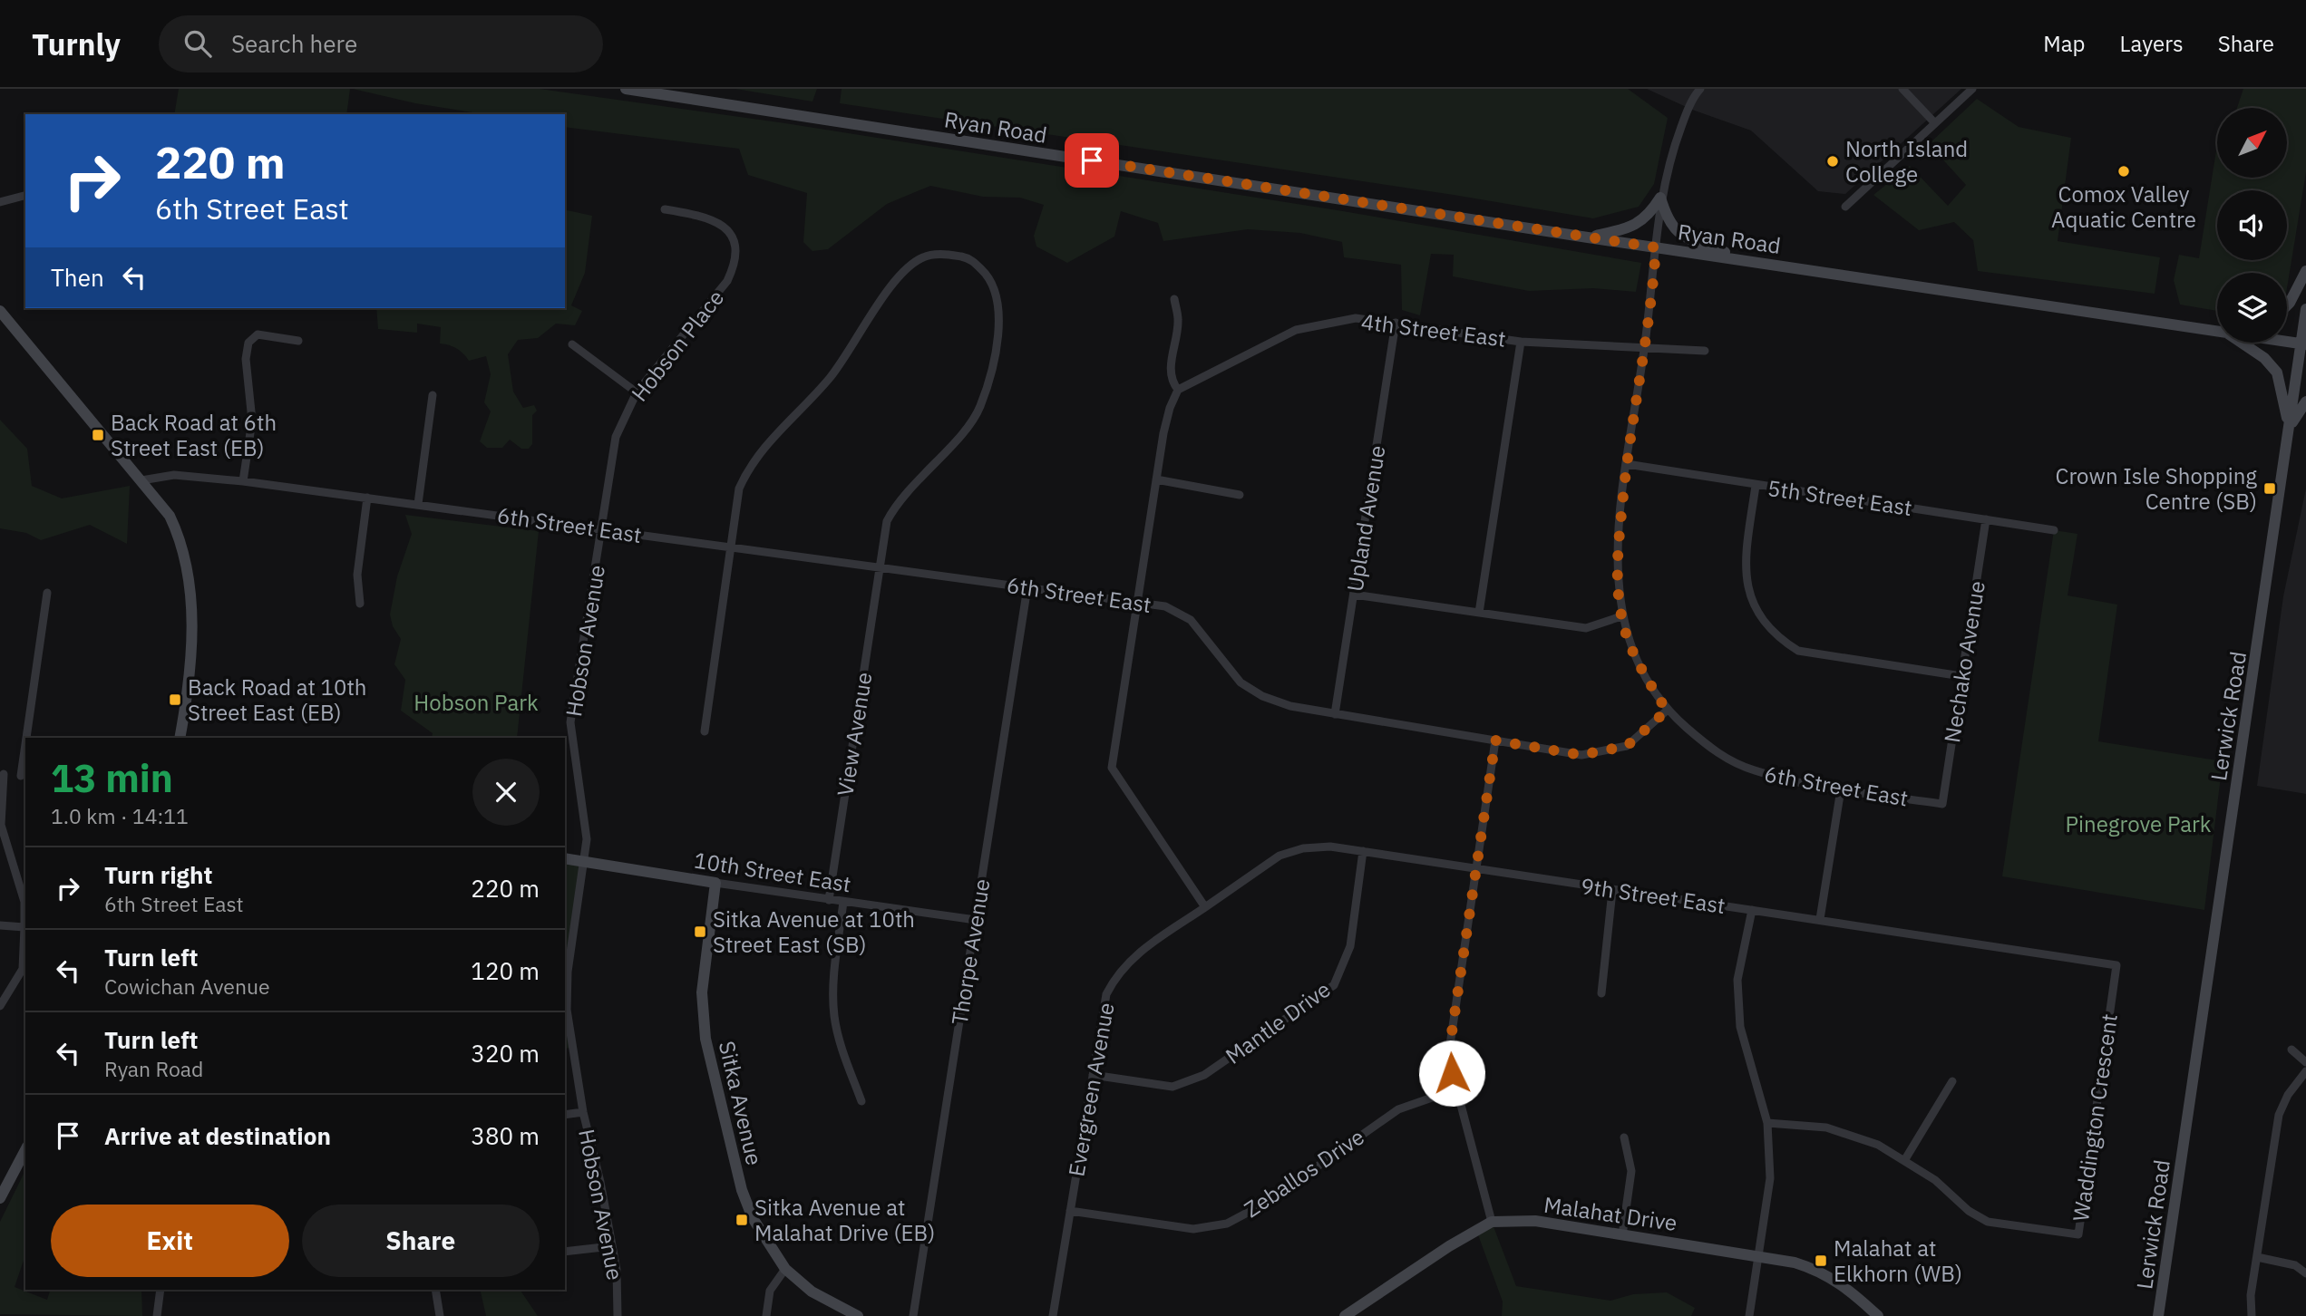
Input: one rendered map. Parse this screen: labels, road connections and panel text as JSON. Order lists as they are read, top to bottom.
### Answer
{
  "streets": {
    "main road": [
      "Ryan Road",
      "Lerwick Road",
      "10th Street East",
      "Sitka Avenue",
      "Malahat Drive"
    ],
    "street": [
      "4th Street East",
      "Hobson Place",
      "5th Street East",
      "Upland Avenue",
      "6th Street East",
      "Hobson Avenue",
      "Nechako Avenue",
      "View Avenue",
      "9th Street East",
      "Thorpe Avenue",
      "Mantle Drive",
      "Evergreen Avenue",
      "Waddington Crescent",
      "Zeballos Drive"
    ]
  },
  "crossings": [
    ["Ryan Road", "Lerwick Road"],
    ["4th Street East", "Upland Avenue"],
    ["Hobson Place", "6th Street East"],
    ["Hobson Place", "Hobson Avenue"],
    ["5th Street East", "Nechako Avenue"],
    ["Upland Avenue", "6th Street East"],
    ["6th Street East", "Hobson Avenue"],
    ["6th Street East", "Nechako Avenue"],
    ["6th Street East", "View Avenue"],
    ["6th Street East", "Thorpe Avenue"],
    ["Hobson Avenue", "10th Street East"],
    ["View Avenue", "10th Street East"],
    ["10th Street East", "Thorpe Avenue"],
    ["10th Street East", "Sitka Avenue"],
    ["9th Street East", "Mantle Drive"],
    ["9th Street East", "Evergreen Avenue"],
    ["9th Street East", "Waddington Crescent"],
    ["Mantle Drive", "Evergreen Avenue"],
    ["Evergreen Avenue", "Zeballos Drive"]
  ],
  "parks": ["Hobson Park", "Pinegrove Park"],
  "places": {
    "other": ["North Island College", "Comox Valley Aquatic Centre"],
    "transit": [
      "Back Road at 6th Street East (EB)",
      "Crown Isle Shopping Centre (SB)",
      "Back Road at 10th Street East (EB)",
      "Sitka Avenue at 10th Street East (SB)",
      "Sitka Avenue at Malahat Drive (EB)",
      "Malahat at Elkhorn (WB)"
    ]
  },
  "north": "top right",
  "page": {
    "header": "Turnly",
    "search": "Search here",
    "nav": ["Map", "Layers", "Share"],
    "turn": ["220 m", "6th Street East"],
    "then": "Then",
    "heading": ["13 min", "1.0 km · 14:11"],
    "list": [
      {
        "name": "Turn right",
        "note": "6th Street East",
        "value": "220 m"
      },
      {
        "name": "Turn left",
        "note": "Cowichan Avenue",
        "value": "120 m"
      },
      {
        "name": "Turn left",
        "note": "Ryan Road",
        "value": "320 m"
      },
      {
        "name": "Arrive at destination",
        "value": "380 m"
      }
    ],
    "buttons": ["Exit", "Share"]
  }
}
